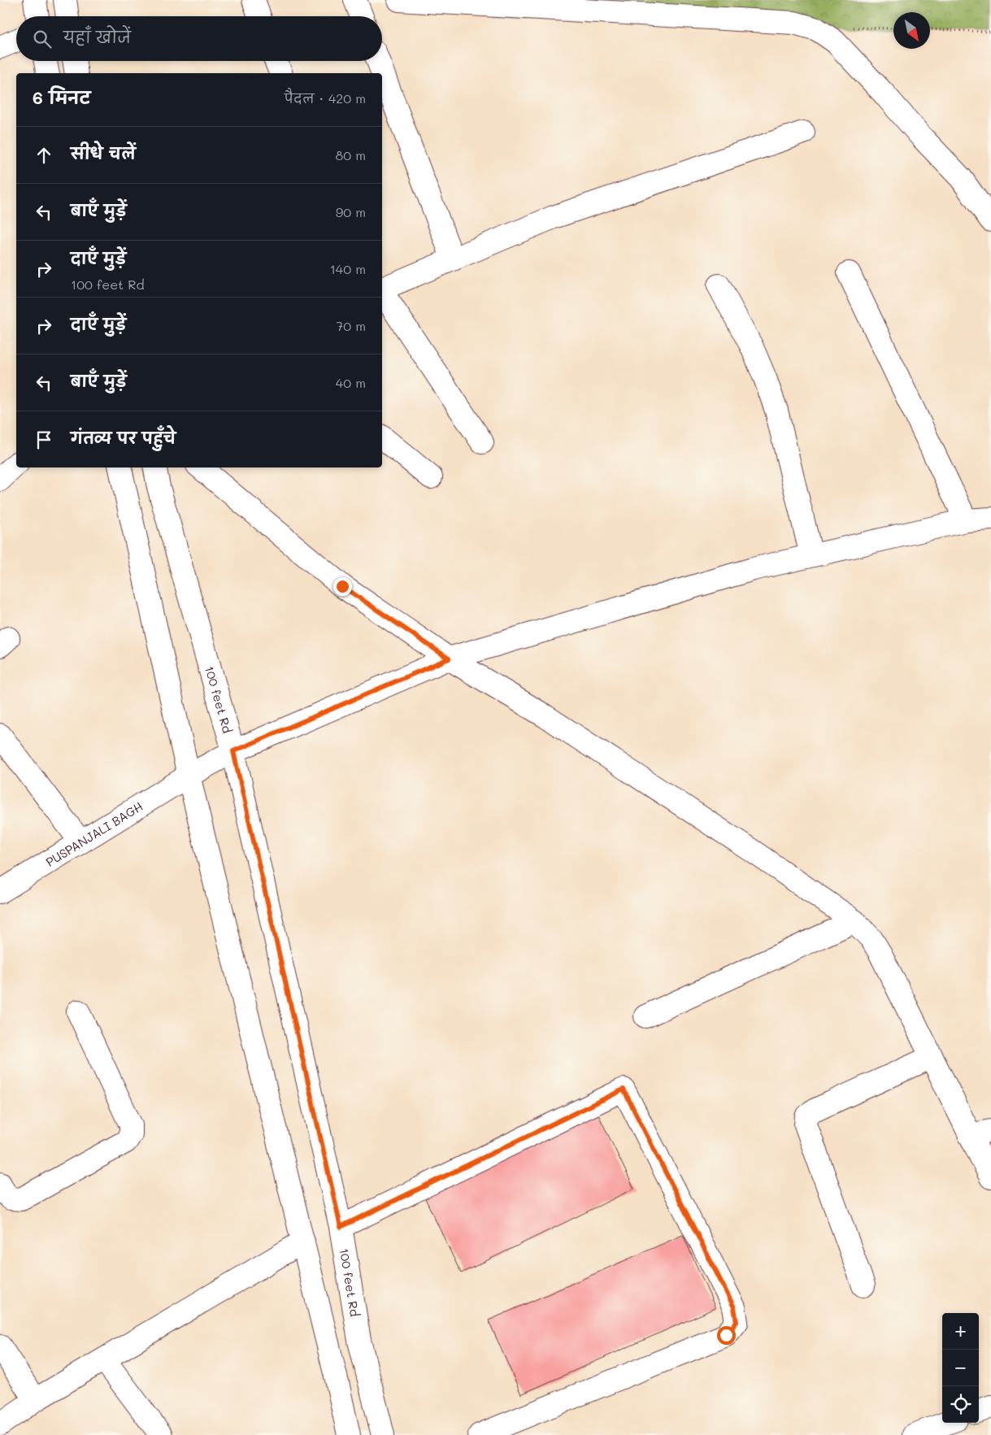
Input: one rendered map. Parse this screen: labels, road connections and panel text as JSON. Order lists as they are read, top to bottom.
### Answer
{
  "streets": {
    "street": ["100 feet Rd", "PUSPANJALI BAGH"]
  },
  "crossings": [
    ["100 feet Rd", "PUSPANJALI BAGH"]
  ],
  "north": "bottom right",
  "page": {
    "search": "यहाँ खोजें",
    "heading": ["6 मिनट", "पैदल · 420 m"],
    "list": [
      ["सीधे चलें", "80 m"],
      ["बाएँ मुड़ें", "90 m"],
      ["दाएँ मुड़ें", "100 feet Rd", "140 m"],
      ["दाएँ मुड़ें", "70 m"],
      ["बाएँ मुड़ें", "40 m"],
      "गंतव्य पर पहुँचे"
    ],
    "map_buttons": ["+", "−"]
  }
}
